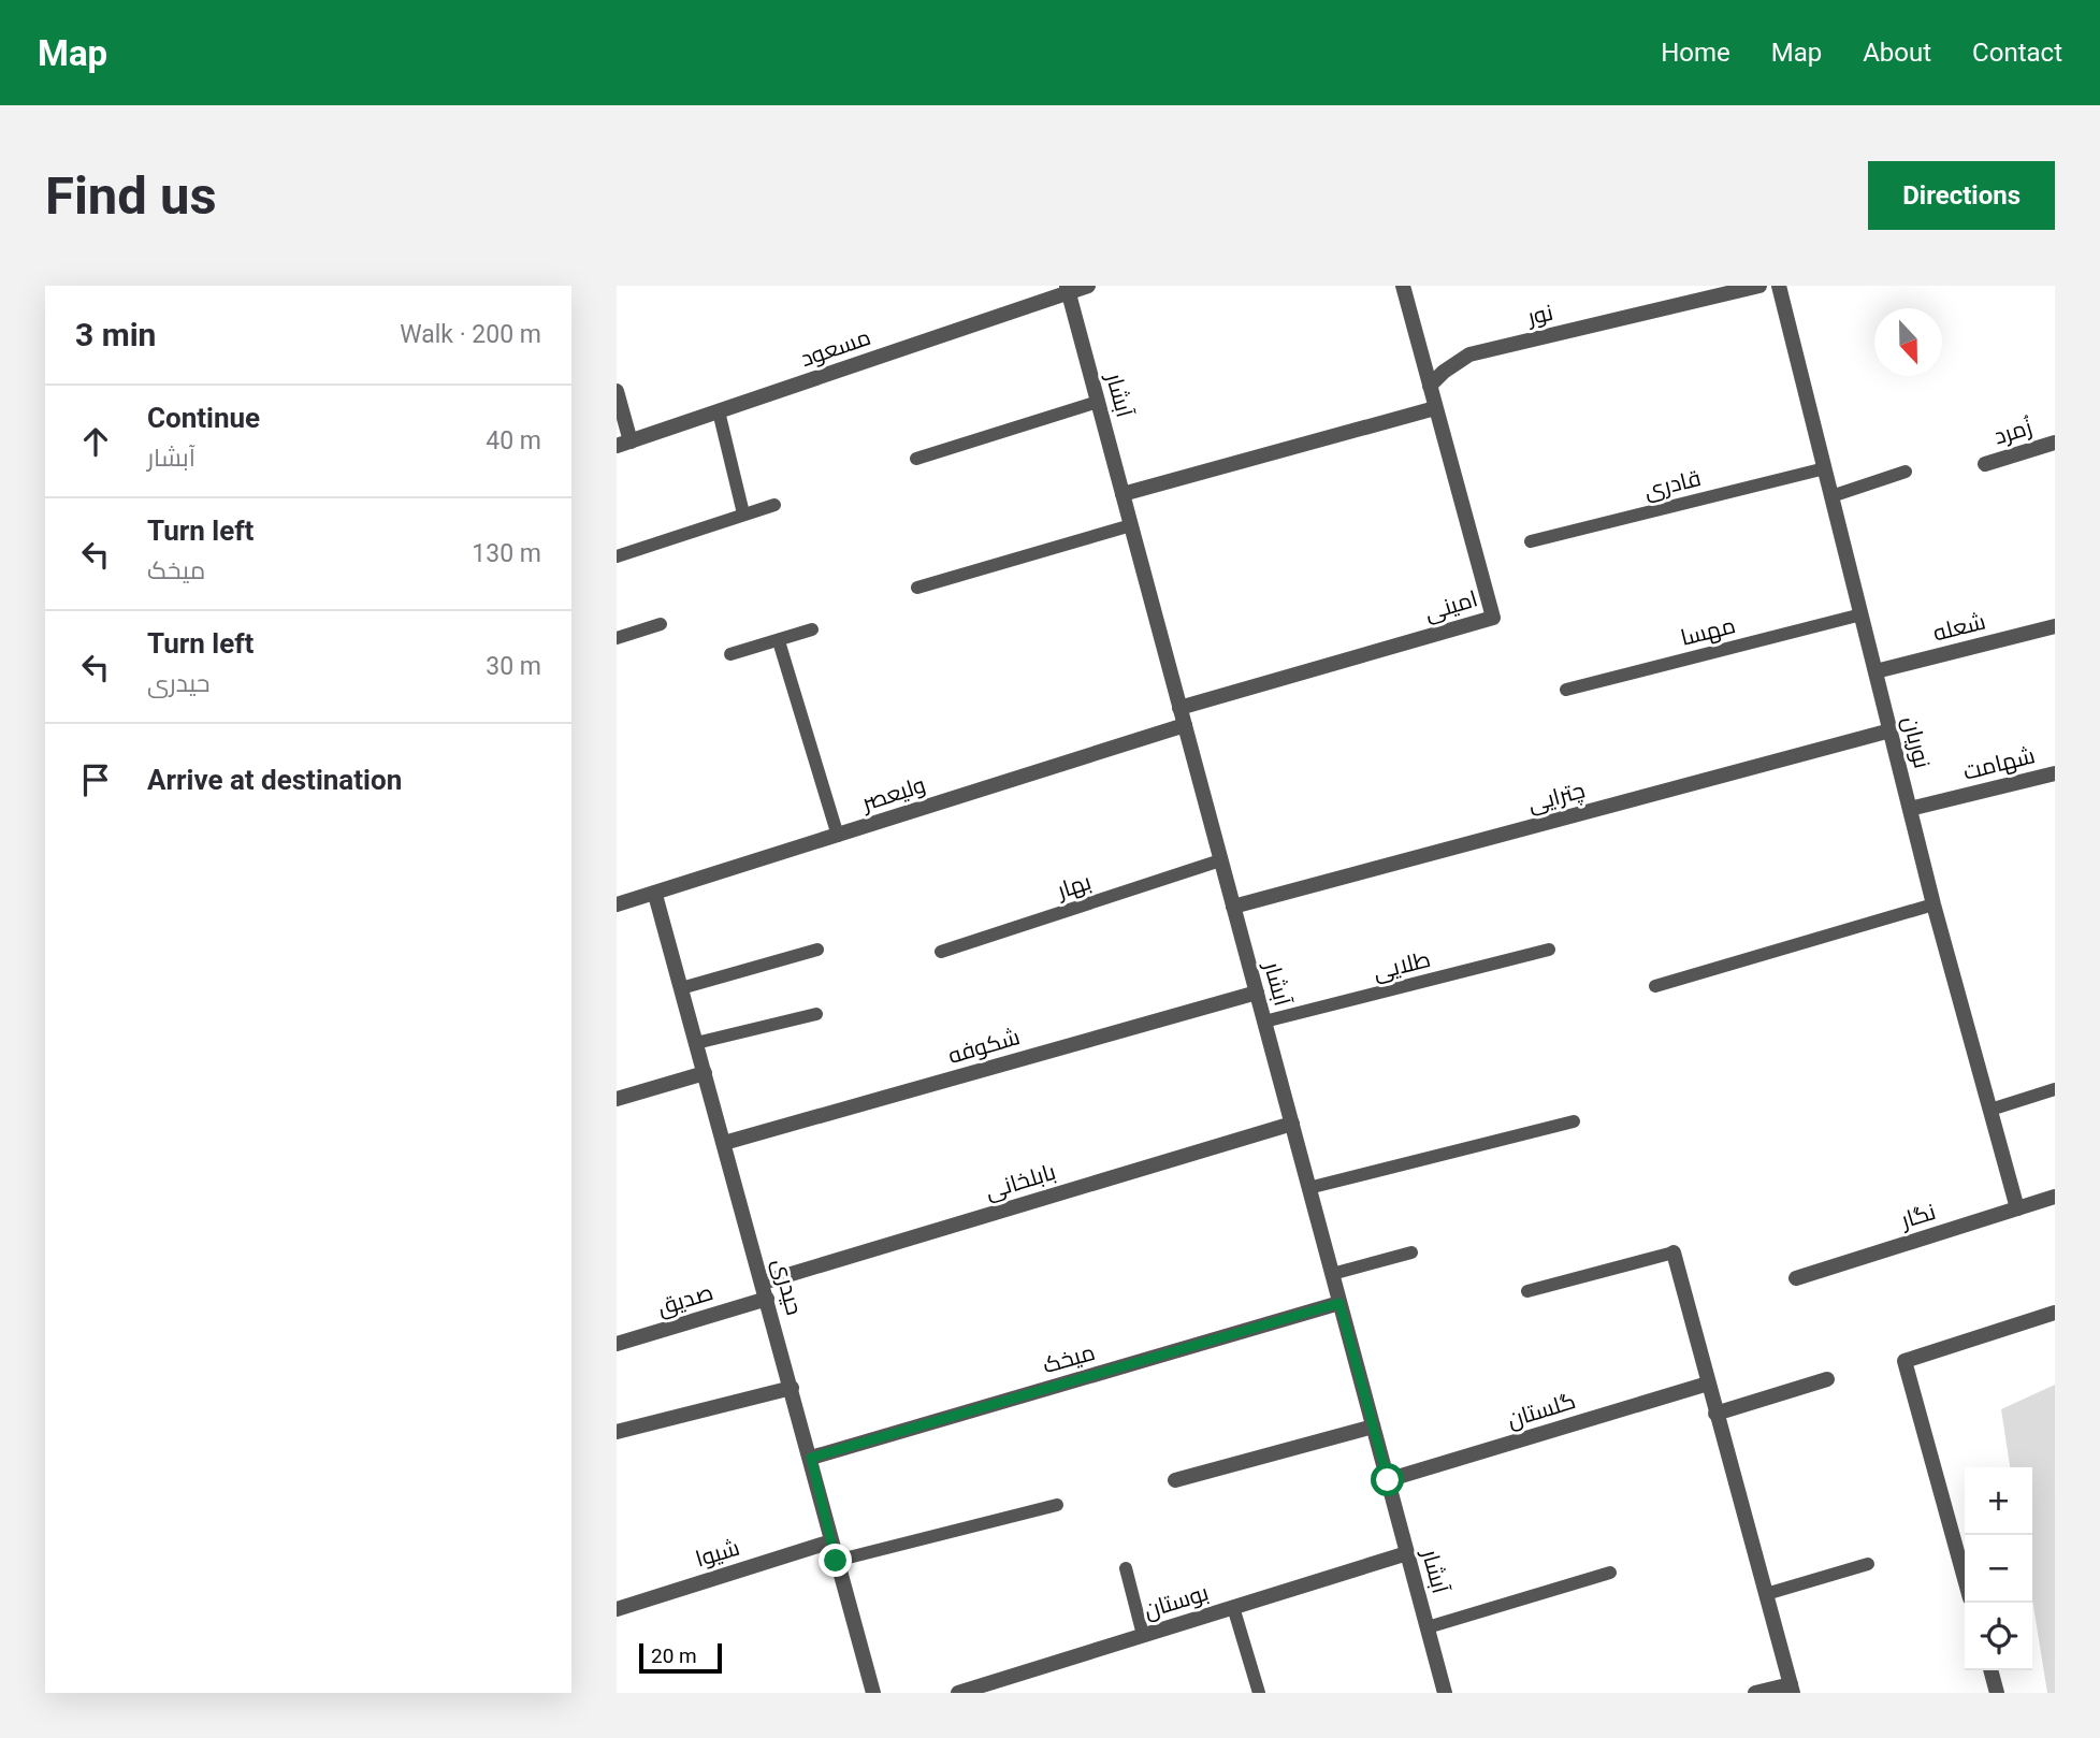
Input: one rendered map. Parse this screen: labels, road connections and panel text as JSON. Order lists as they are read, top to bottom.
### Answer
{
  "streets": {
    "street": [
      "نور",
      "مسعود",
      "آبشار",
      "زُمرد",
      "امینی",
      "شعله",
      "نوریان",
      "شهامت",
      "ولیعصر",
      "چترایی",
      "شکوفه",
      "بابلخانی",
      "نگار",
      "حیدری",
      "صدیق",
      "میخک",
      "گلستان",
      "شیوا",
      "بوستان"
    ],
    "lane": [
      "قادری",
      "مهسا",
      "بهار",
      "طلایی"
    ]
  },
  "crossings": [
    ["نور", "امینی"],
    ["مسعود", "آبشار"],
    ["آبشار", "امینی"],
    ["آبشار", "ولیعصر"],
    ["آبشار", "چترایی"],
    ["آبشار", "بهار"],
    ["آبشار", "طلایی"],
    ["آبشار", "شکوفه"],
    ["آبشار", "بابلخانی"],
    ["آبشار", "میخک"],
    ["آبشار", "گلستان"],
    ["آبشار", "بوستان"],
    ["قادری", "نوریان"],
    ["شعله", "نوریان"],
    ["مهسا", "نوریان"],
    ["نوریان", "شهامت"],
    ["نوریان", "چترایی"],
    ["نوریان", "نگار"],
    ["ولیعصر", "حیدری"],
    ["شکوفه", "حیدری"],
    ["بابلخانی", "حیدری"],
    ["حیدری", "صدیق"],
    ["حیدری", "میخک"],
    ["حیدری", "شیوا"]
  ],
  "scale_bar": "20 m",
  "north": "bottom",
  "page": {
    "header": "Map",
    "nav": [
      "Home",
      "Map",
      "About",
      "Contact"
    ],
    "buttons": "Directions",
    "title": "Find us",
    "heading": ["3 min", "Walk · 200 m"],
    "list": [
      ["Continue", "آبشار", "40 m"],
      ["Turn left", "میخک", "130 m"],
      ["Turn left", "حیدری", "30 m"],
      "Arrive at destination"
    ],
    "map_buttons": ["+", "−"],
    "scale": "20 m"
  }
}
